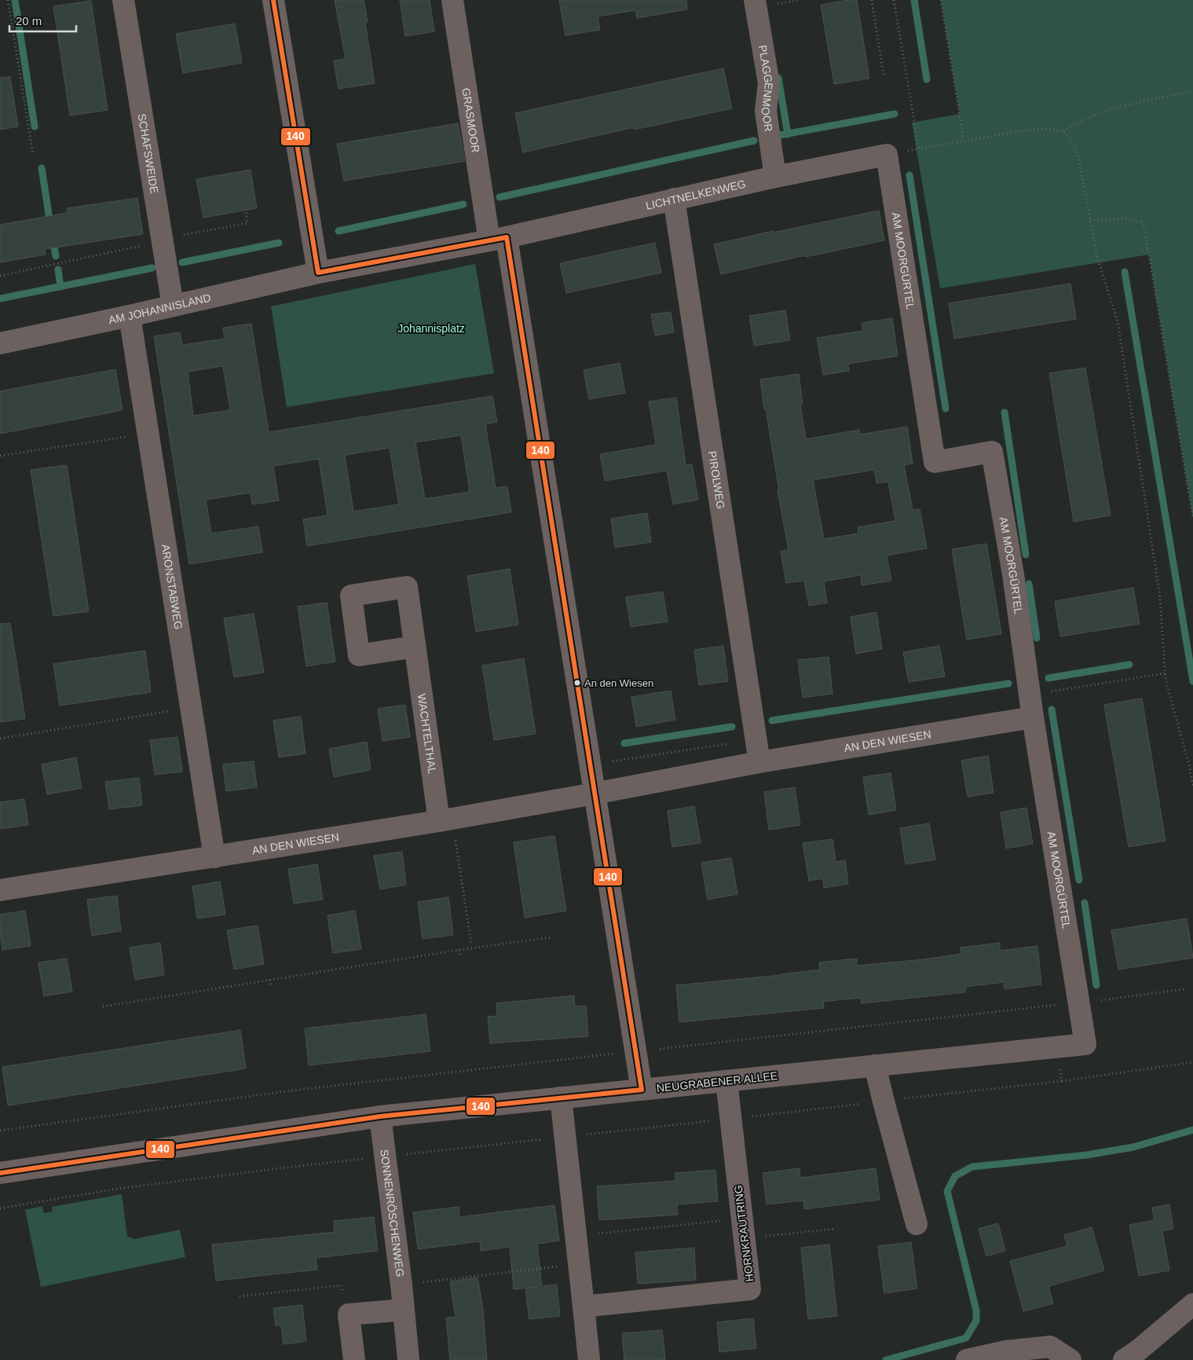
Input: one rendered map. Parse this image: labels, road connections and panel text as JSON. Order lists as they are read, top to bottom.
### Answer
{
  "streets": {
    "street": [
      "PLAGGENMOOR",
      "GRASMOOR",
      "SCHAFSWEIDE",
      "LICHTNELKENWEG",
      "AM MOORGÜRTEL",
      "AM JOHANNISLAND",
      "PIROLWEG",
      "ARONSTABWEG",
      "WACHTELTHAL",
      "AN DEN WIESEN",
      "NEUGRABENER ALLEE",
      "SONNENRÖSCHENWEG",
      "HORNKRAUTRING"
    ]
  },
  "crossings": [
    ["PLAGGENMOOR", "LICHTNELKENWEG"],
    ["GRASMOOR", "LICHTNELKENWEG"],
    ["GRASMOOR", "AN DEN WIESEN"],
    ["GRASMOOR", "NEUGRABENER ALLEE"],
    ["SCHAFSWEIDE", "AM JOHANNISLAND"],
    ["LICHTNELKENWEG", "AM MOORGÜRTEL"],
    ["LICHTNELKENWEG", "AM JOHANNISLAND"],
    ["LICHTNELKENWEG", "PIROLWEG"],
    ["AM MOORGÜRTEL", "AN DEN WIESEN"],
    ["AM MOORGÜRTEL", "NEUGRABENER ALLEE"],
    ["AM JOHANNISLAND", "ARONSTABWEG"],
    ["PIROLWEG", "AN DEN WIESEN"],
    ["ARONSTABWEG", "AN DEN WIESEN"],
    ["WACHTELTHAL", "AN DEN WIESEN"],
    ["NEUGRABENER ALLEE", "SONNENRÖSCHENWEG"],
    ["NEUGRABENER ALLEE", "HORNKRAUTRING"]
  ],
  "parks": ["Johannisplatz"],
  "places": ["An den Wiesen"],
  "lines": ["transit line 140"],
  "scale_bar": "20 m"
}
